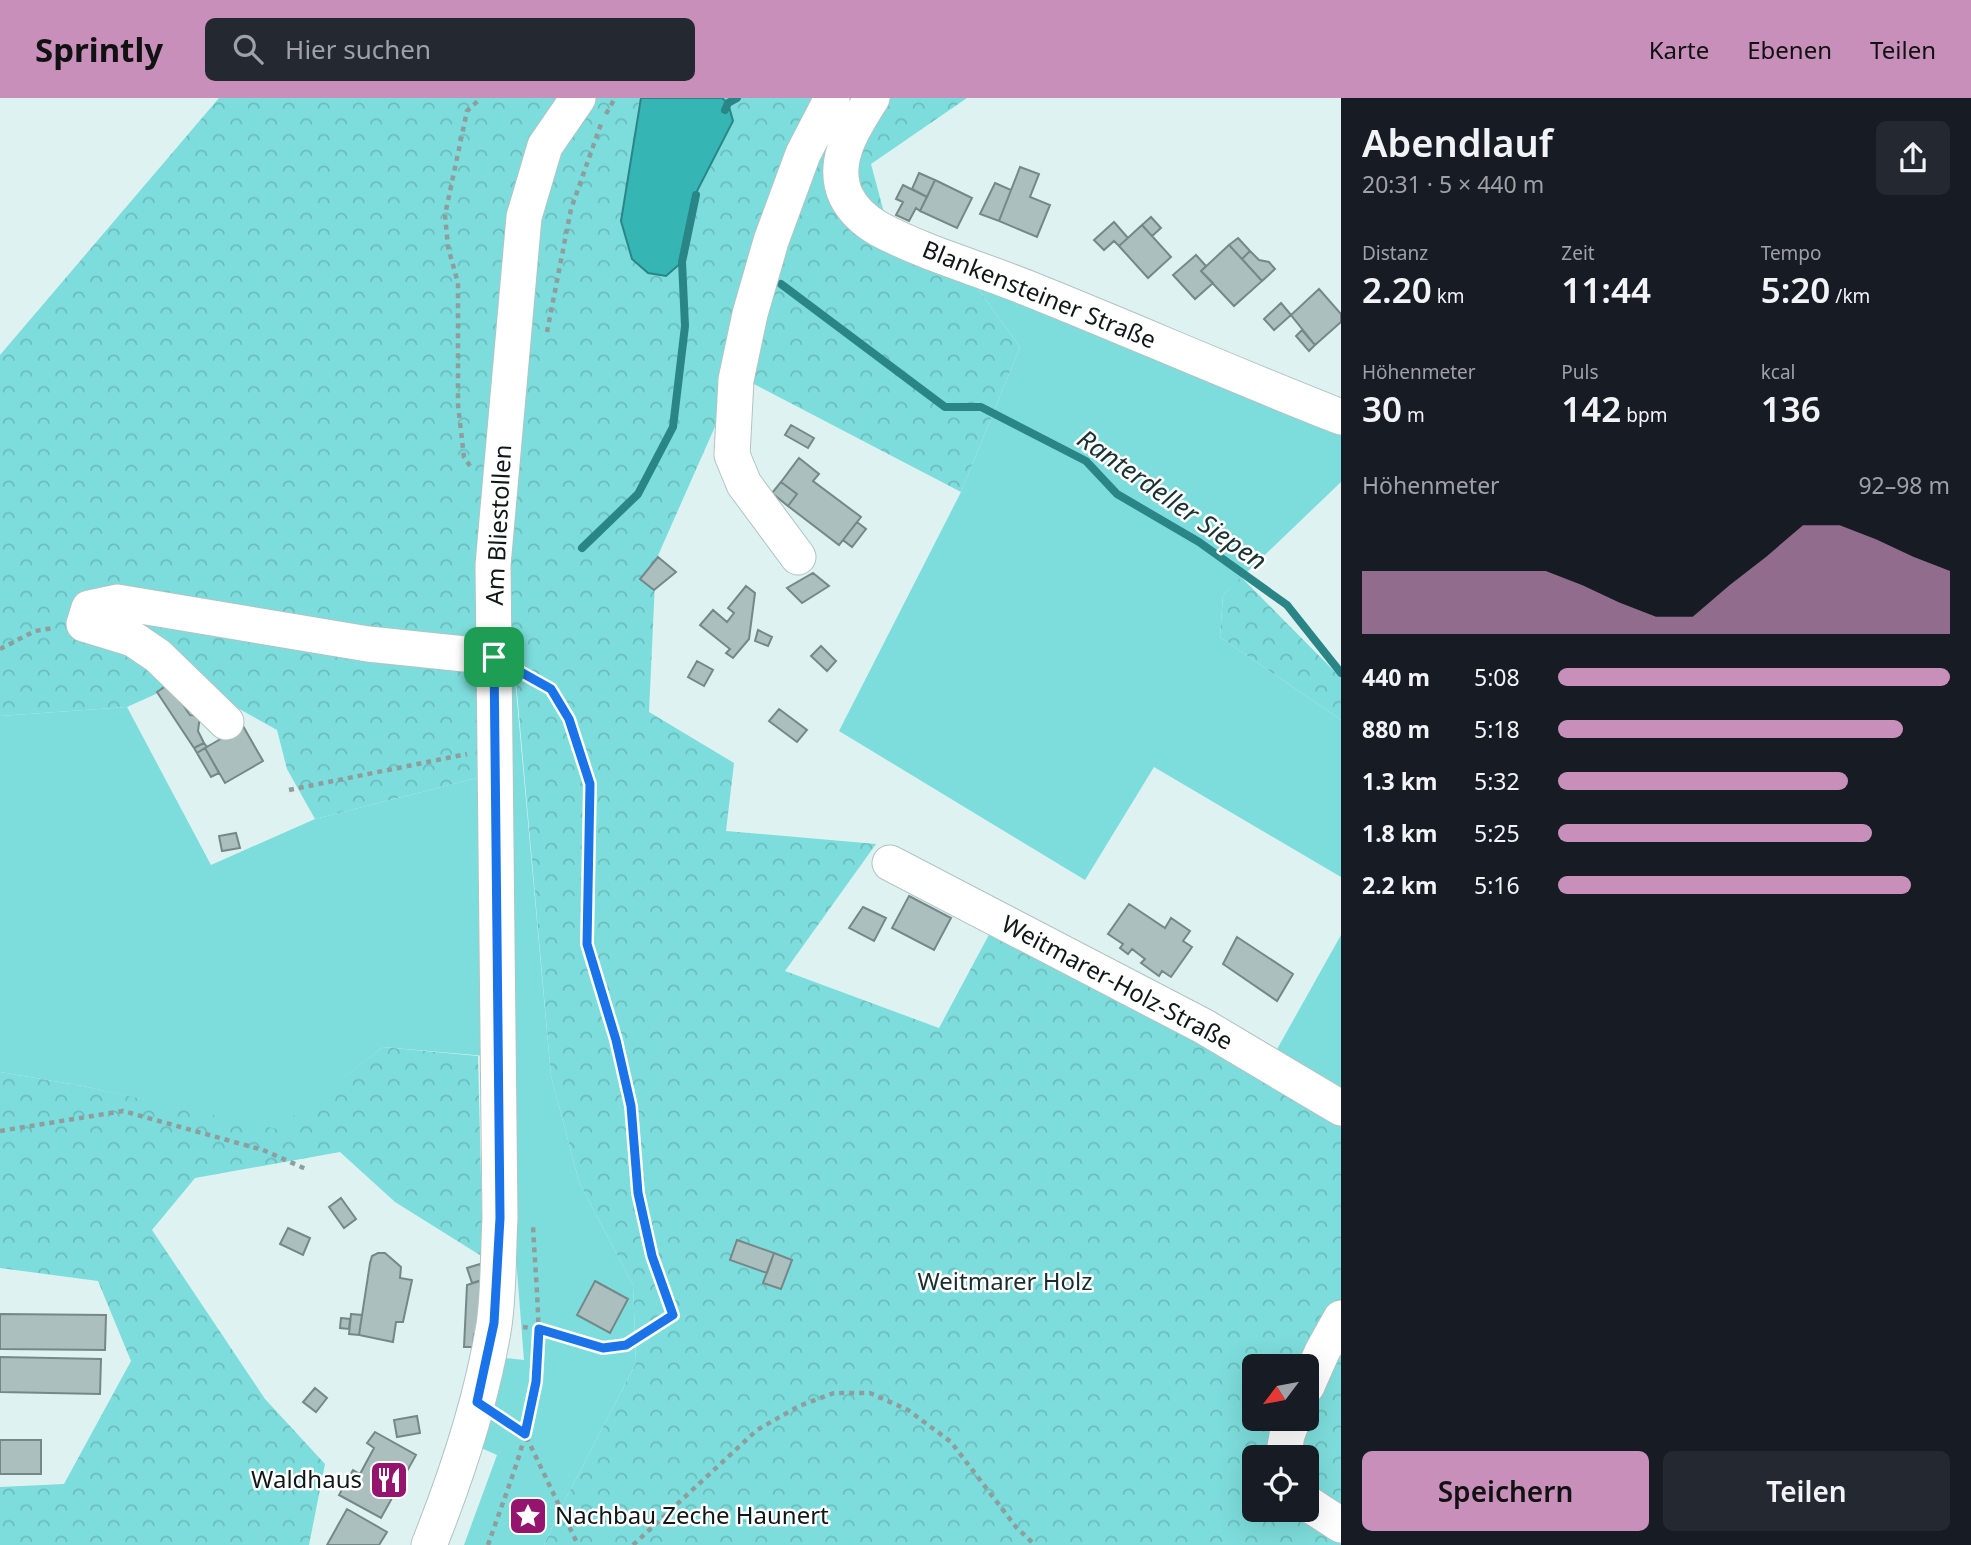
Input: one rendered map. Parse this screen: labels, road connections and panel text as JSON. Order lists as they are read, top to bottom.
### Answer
{
  "streets": {
    "street": ["Blankensteiner Straße", "Am Bliestollen", "Weitmarer-Holz-Straße"]
  },
  "water": ["Ranterdeller Siepen"],
  "parks": ["Weitmarer Holz"],
  "places": {
    "restaurant": ["Waldhaus"],
    "place": ["Nachbau Zeche Haunert"]
  },
  "north": "bottom left",
  "page": {
    "header": "Sprintly",
    "search": "Hier suchen",
    "nav": ["Karte", "Ebenen", "Teilen"],
    "heading": ["Abendlauf", "20:31 · 5 × 440 m"],
    "stats": [
      ["Distanz", "2.20 km"],
      ["Zeit", "11:44"],
      ["Tempo", "5:20 /km"],
      ["Höhenmeter", "30 m"],
      ["Puls", "142 bpm"],
      ["kcal", "136"]
    ],
    "chart": ["Höhenmeter", "92–98 m"],
    "list": [
      {
        "name": "440 m",
        "note": "5:08"
      },
      {
        "name": "880 m",
        "note": "5:18"
      },
      {
        "name": "1.3 km",
        "note": "5:32"
      },
      {
        "name": "1.8 km",
        "note": "5:25"
      },
      {
        "name": "2.2 km",
        "note": "5:16"
      }
    ],
    "buttons": ["Speichern", "Teilen"]
  }
}
